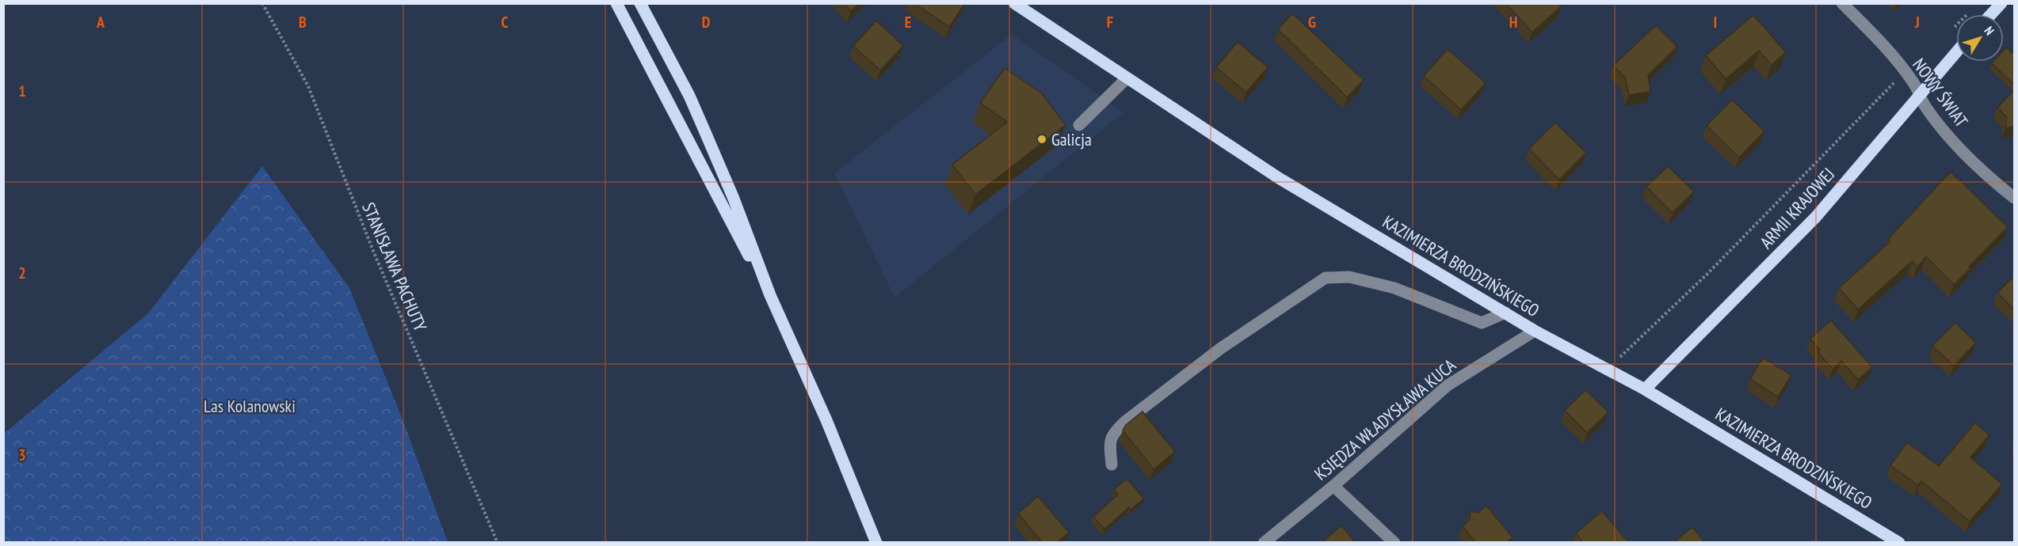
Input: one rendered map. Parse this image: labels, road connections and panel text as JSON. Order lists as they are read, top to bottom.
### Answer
{
  "streets": {
    "main road": ["ARMII KRAJOWEJ", "KAZIMIERZA BRODZIŃSKIEGO"],
    "street": ["NOWY ŚWIAT", "KSIĘDZA WŁADYSŁAWA KUCA"],
    "path": ["STANISŁAWA PACHUTY"]
  },
  "crossings": [
    ["NOWY ŚWIAT", "ARMII KRAJOWEJ"],
    ["ARMII KRAJOWEJ", "KAZIMIERZA BRODZIŃSKIEGO"],
    ["KAZIMIERZA BRODZIŃSKIEGO", "KSIĘDZA WŁADYSŁAWA KUCA"]
  ],
  "parks": ["Las Kolanowski"],
  "places": ["Galicja"],
  "north": "top right",
  "grid": {
    "columns": [
      "A",
      "B",
      "C",
      "D",
      "E",
      "F",
      "G",
      "H",
      "I",
      "J"
    ],
    "rows": ["1", "2", "3"]
  }
}
